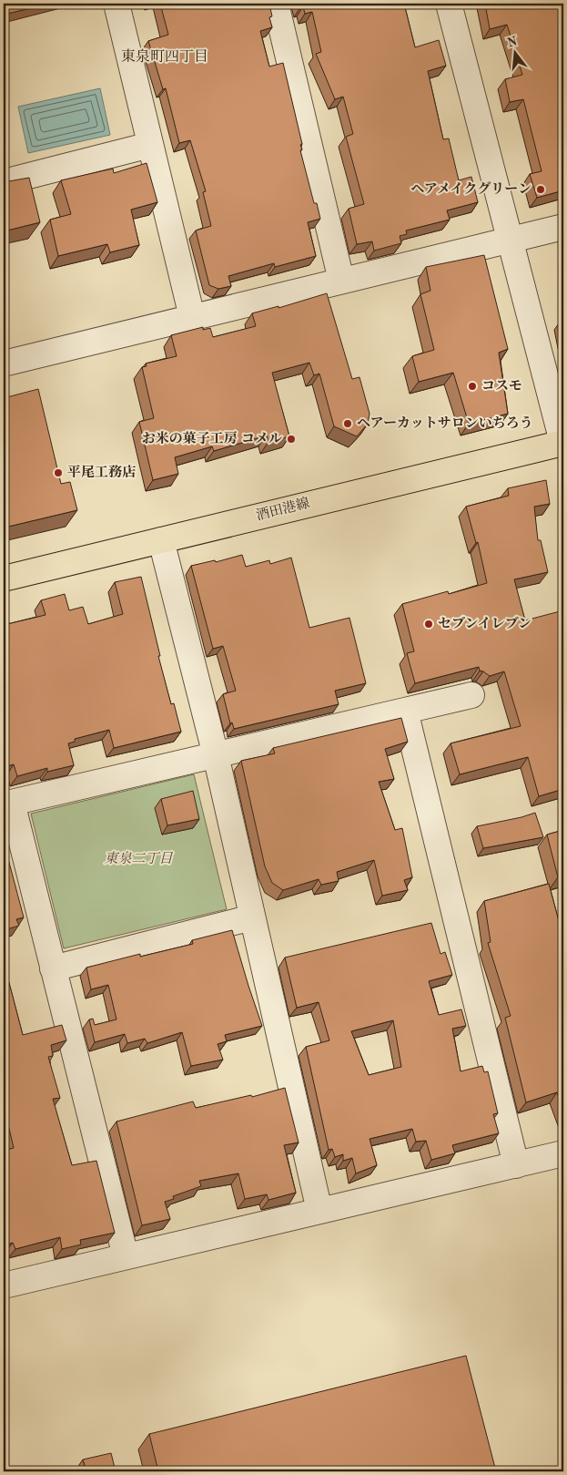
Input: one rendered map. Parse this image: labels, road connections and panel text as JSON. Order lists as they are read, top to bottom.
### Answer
{
  "streets": {
    "main road": ["酒田港線"]
  },
  "districts": ["東泉町四丁目"],
  "parks": ["東泉二丁目"],
  "places": [
    "ヘアメイクグリーン",
    "コスモ",
    "ヘアーカットサロンいちろう",
    "お米の菓子工房 コメル",
    "平尾工務店",
    "セブンイレブン"
  ],
  "north": "top"
}
